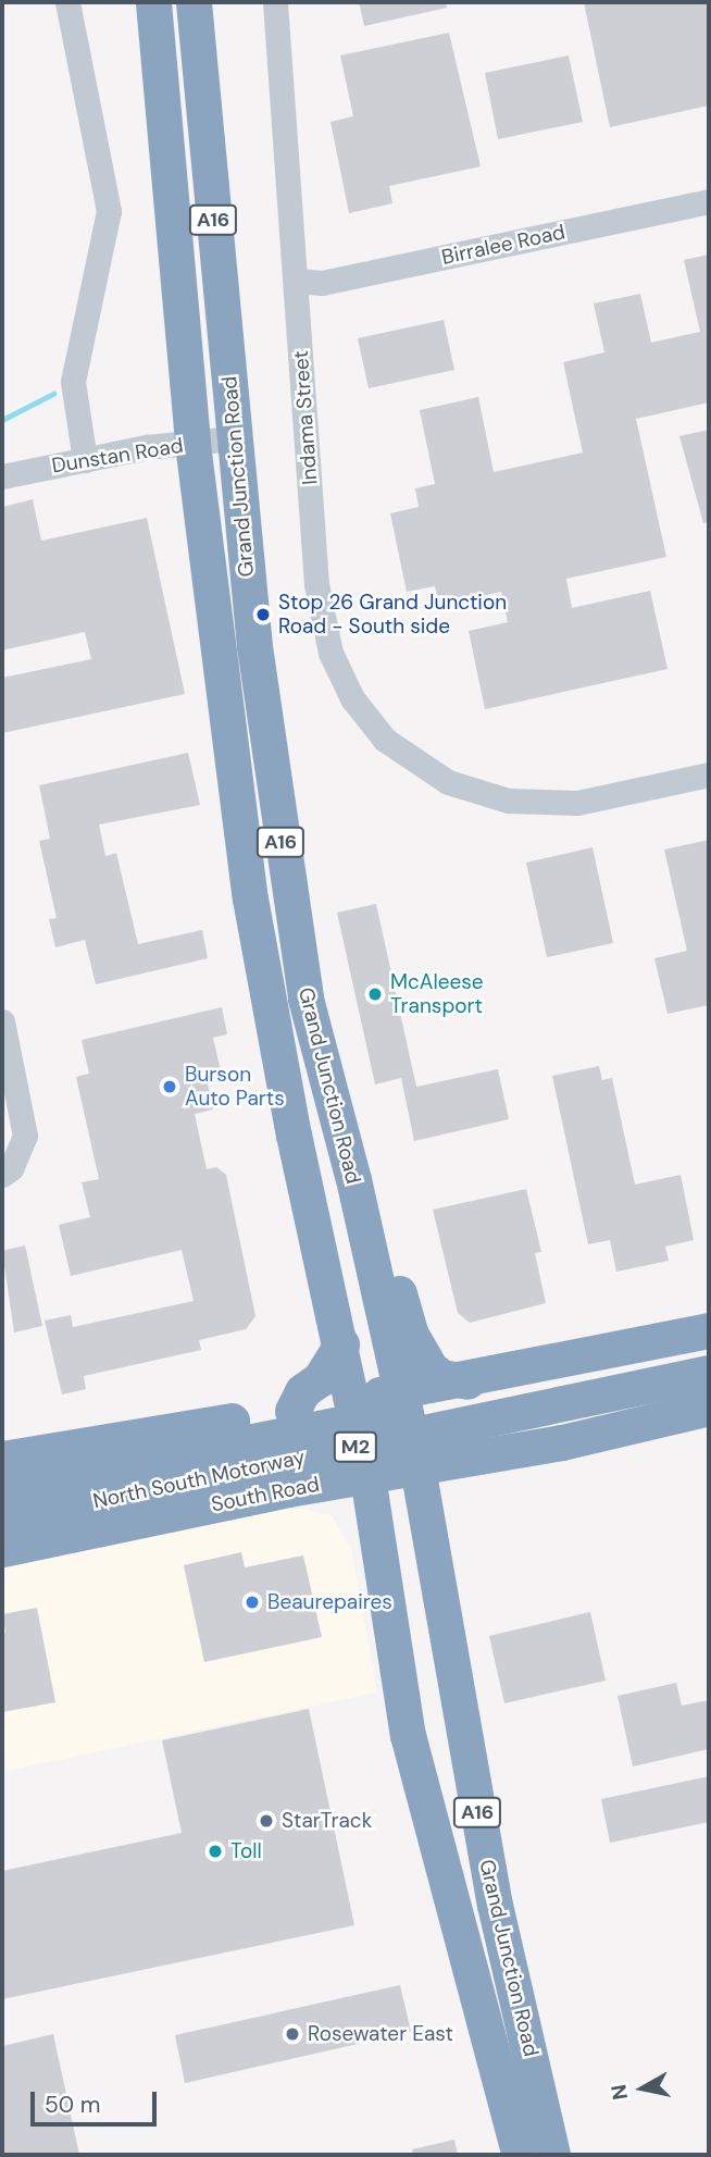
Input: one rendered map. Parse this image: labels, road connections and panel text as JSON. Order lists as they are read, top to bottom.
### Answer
{
  "streets": {
    "highway": [
      "A16",
      "Grand Junction Road",
      "M2",
      "North South Motorway",
      "South Road"
    ],
    "street": ["Birralee Road", "Indama Street", "Dunstan Road"]
  },
  "crossings": [
    ["Birralee Road", "Indama Street"],
    ["Dunstan Road", "Grand Junction Road"],
    ["Grand Junction Road", "South Road"]
  ],
  "places": [
    "Stop 26 Grand Junction Road - South side",
    "McAleese Transport",
    "Burson Auto Parts",
    "Beaurepaires",
    "StarTrack",
    "Toll",
    "Rosewater East"
  ],
  "scale_bar": "50 m",
  "north": "left"
}
